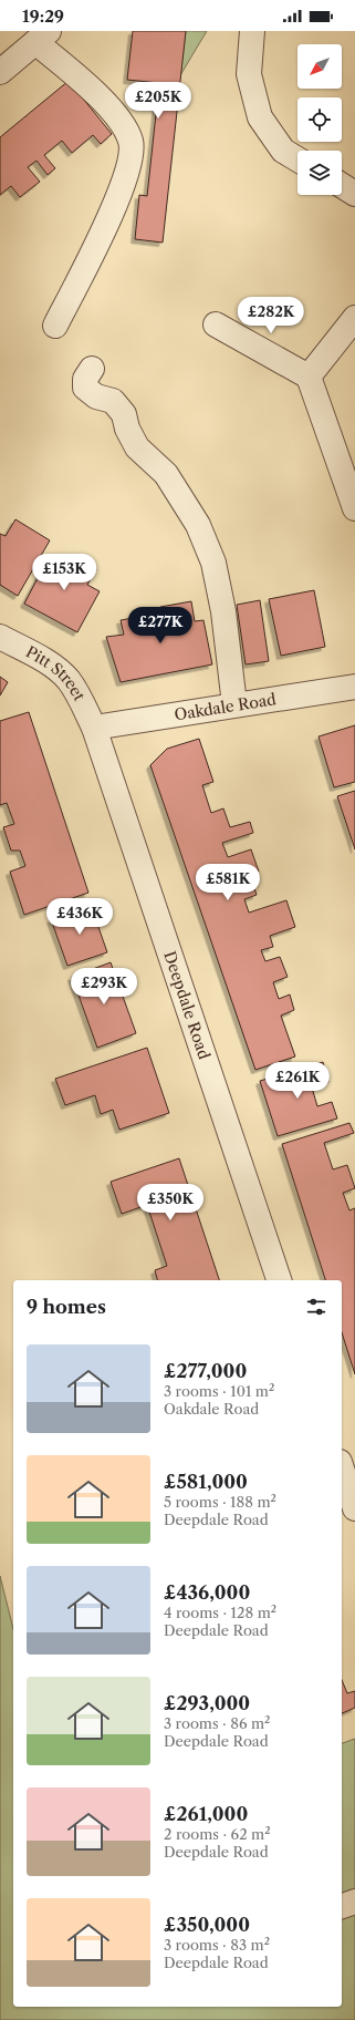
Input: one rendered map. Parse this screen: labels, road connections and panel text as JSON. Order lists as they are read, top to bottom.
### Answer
{
  "streets": {
    "street": ["Pitt Street", "Oakdale Road", "Deepdale Road"]
  },
  "crossings": [
    ["Pitt Street", "Oakdale Road"],
    ["Pitt Street", "Deepdale Road"],
    ["Oakdale Road", "Deepdale Road"]
  ],
  "north": "bottom left",
  "page": {
    "status": "19:29",
    "price": [
      "£205K",
      "£282K",
      "£153K",
      "£277K",
      "£581K",
      "£436K",
      "£293K",
      "£261K",
      "£350K"
    ],
    "heading": "9 homes",
    "list": [
      {
        "name": "£277,000",
        "note": "3 rooms · 101 m² · Oakdale Road"
      },
      {
        "name": "£581,000",
        "note": "5 rooms · 188 m² · Deepdale Road"
      },
      {
        "name": "£436,000",
        "note": "4 rooms · 128 m² · Deepdale Road"
      },
      {
        "name": "£293,000",
        "note": "3 rooms · 86 m² · Deepdale Road"
      },
      {
        "name": "£261,000",
        "note": "2 rooms · 62 m² · Deepdale Road"
      },
      {
        "name": "£350,000",
        "note": "3 rooms · 83 m² · Deepdale Road"
      }
    ]
  }
}
